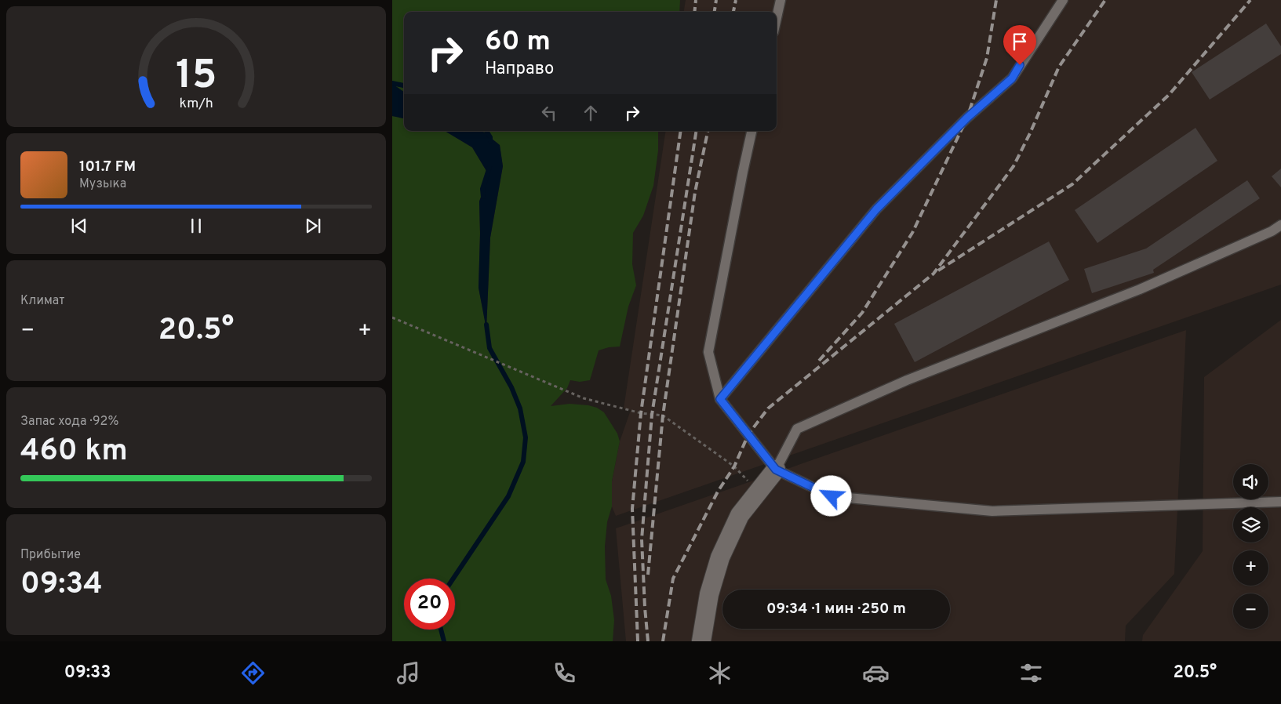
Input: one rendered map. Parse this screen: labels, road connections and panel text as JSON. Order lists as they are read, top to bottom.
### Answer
{
  "page": {
    "turn": ["60 m", "Направо"],
    "song": ["101.7 FM", "Музыка"],
    "tile": [
      "Климат",
      ["Запас хода · 92%", "460 km"],
      ["Прибытие", "09:34"]
    ],
    "heat": ["−", "20.5°", "+"],
    "map_buttons": ["+", "−"],
    "limit": "20",
    "trip": "09:34 · 1 мин · 250 m",
    "tabs": ["09:33", "20.5°"],
    "gauge": ["15", "km/h"]
  }
}
